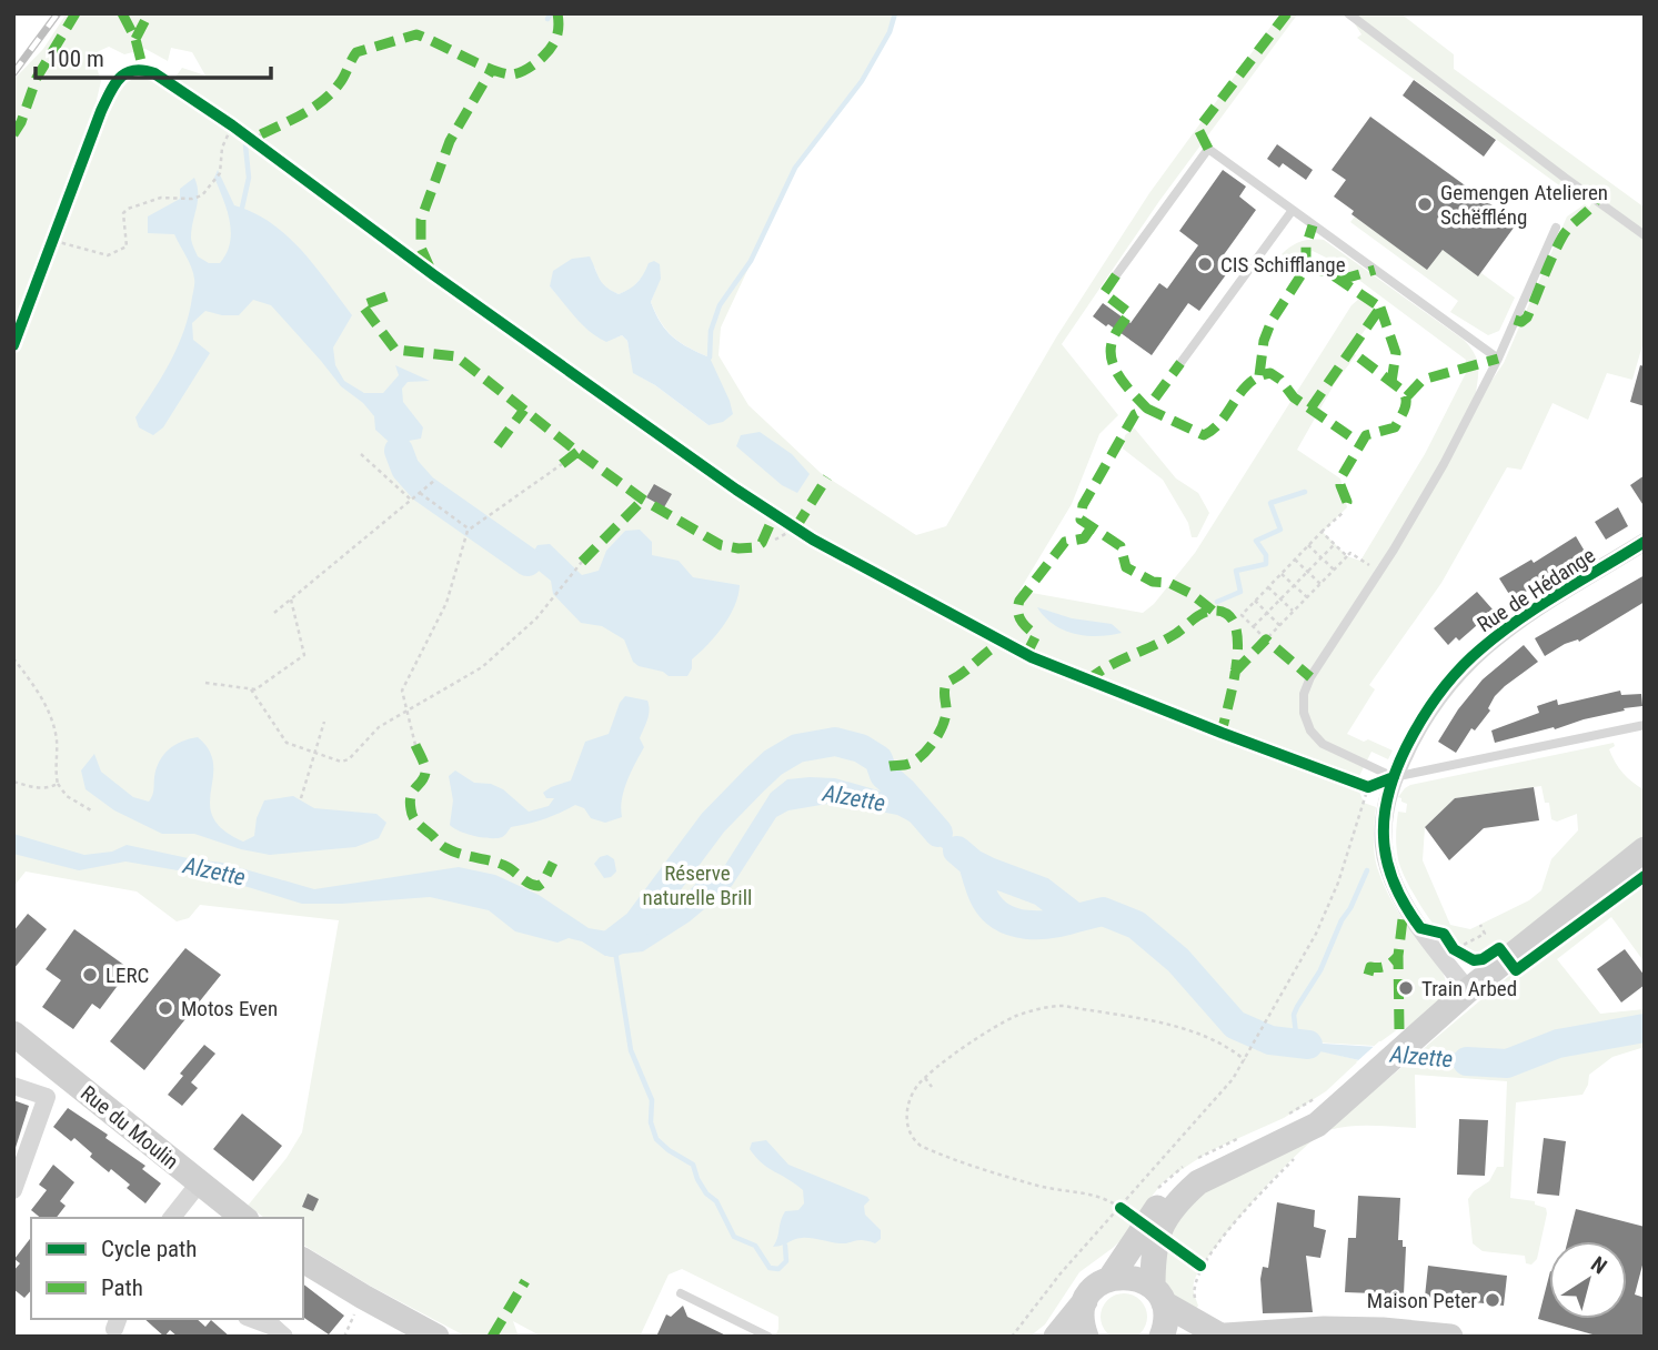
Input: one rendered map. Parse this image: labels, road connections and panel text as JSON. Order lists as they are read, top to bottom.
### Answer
{
  "streets": {
    "main road": ["Rue du Moulin"],
    "street": ["Rue de Hédange"]
  },
  "water": ["Alzette"],
  "parks": ["Réserve naturelle Brill"],
  "places": [
    "Gemengen Atelieren Schëffléng",
    "CIS Schifflange",
    "LERC",
    "Train Arbed",
    "Motos Even",
    "Maison Peter"
  ],
  "legend": ["Cycle path", "Path"],
  "scale_bar": "100 m",
  "north": "top right"
}
